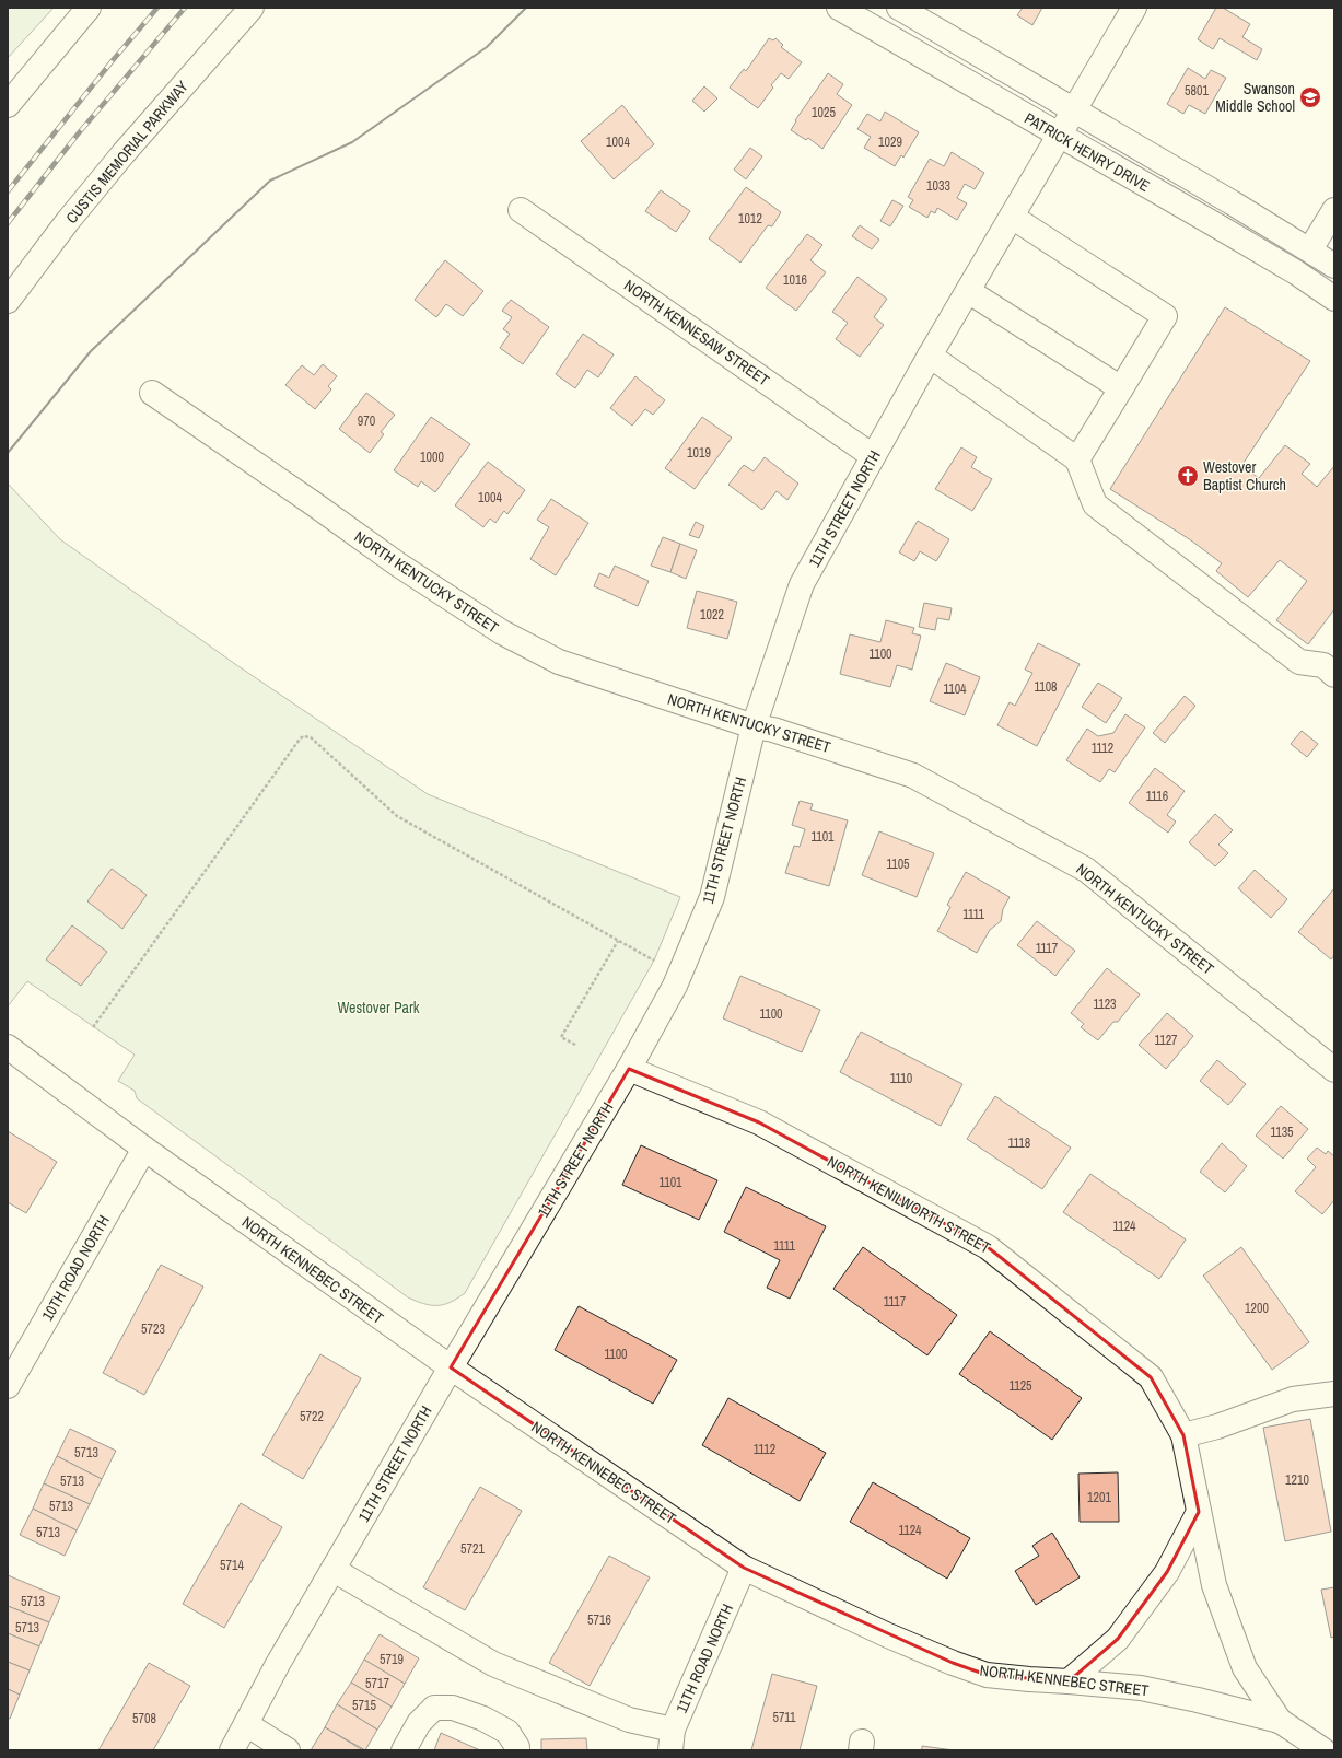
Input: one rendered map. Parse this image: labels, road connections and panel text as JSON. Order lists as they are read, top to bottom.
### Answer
{
  "streets": {
    "main road": [
      "CUSTIS MEMORIAL PARKWAY",
      "PATRICK HENRY DRIVE",
      "NORTH KENNESAW STREET",
      "11TH STREET NORTH",
      "NORTH KENTUCKY STREET",
      "NORTH KENILWORTH STREET",
      "10TH ROAD NORTH",
      "NORTH KENNEBEC STREET",
      "11TH ROAD NORTH"
    ]
  },
  "crossings": [
    ["PATRICK HENRY DRIVE", "11TH STREET NORTH"],
    ["NORTH KENNESAW STREET", "11TH STREET NORTH"],
    ["11TH STREET NORTH", "NORTH KENTUCKY STREET"],
    ["11TH STREET NORTH", "NORTH KENILWORTH STREET"],
    ["11TH STREET NORTH", "NORTH KENNEBEC STREET"],
    ["NORTH KENILWORTH STREET", "NORTH KENNEBEC STREET"],
    ["10TH ROAD NORTH", "NORTH KENNEBEC STREET"],
    ["NORTH KENNEBEC STREET", "11TH ROAD NORTH"]
  ],
  "parks": ["Westover Park"],
  "places": {
    "school or university": ["Swanson Middle School"],
    "church": ["Westover Baptist Church"]
  },
  "house_numbers": [
    "5801",
    "1025",
    "1004",
    "1029",
    "1033",
    "1012",
    "1016",
    "970",
    "1019",
    "1000",
    "1004",
    "1022",
    "1100",
    "1108",
    "1104",
    "1112",
    "1116",
    "1101",
    "1105",
    "1111",
    "1117",
    "1123",
    "1100",
    "1127",
    "1110",
    "1135",
    "1118",
    "1101",
    "1124",
    "1111",
    "1117",
    "1200",
    "5723",
    "1100",
    "1125",
    "5722",
    "1112",
    "5713",
    "1210",
    "5713",
    "1201",
    "5713",
    "1124",
    "5713",
    "5721",
    "5714",
    "5713",
    "5716",
    "5713",
    "5719",
    "5717",
    "5715",
    "5711",
    "5708"
  ]
}
